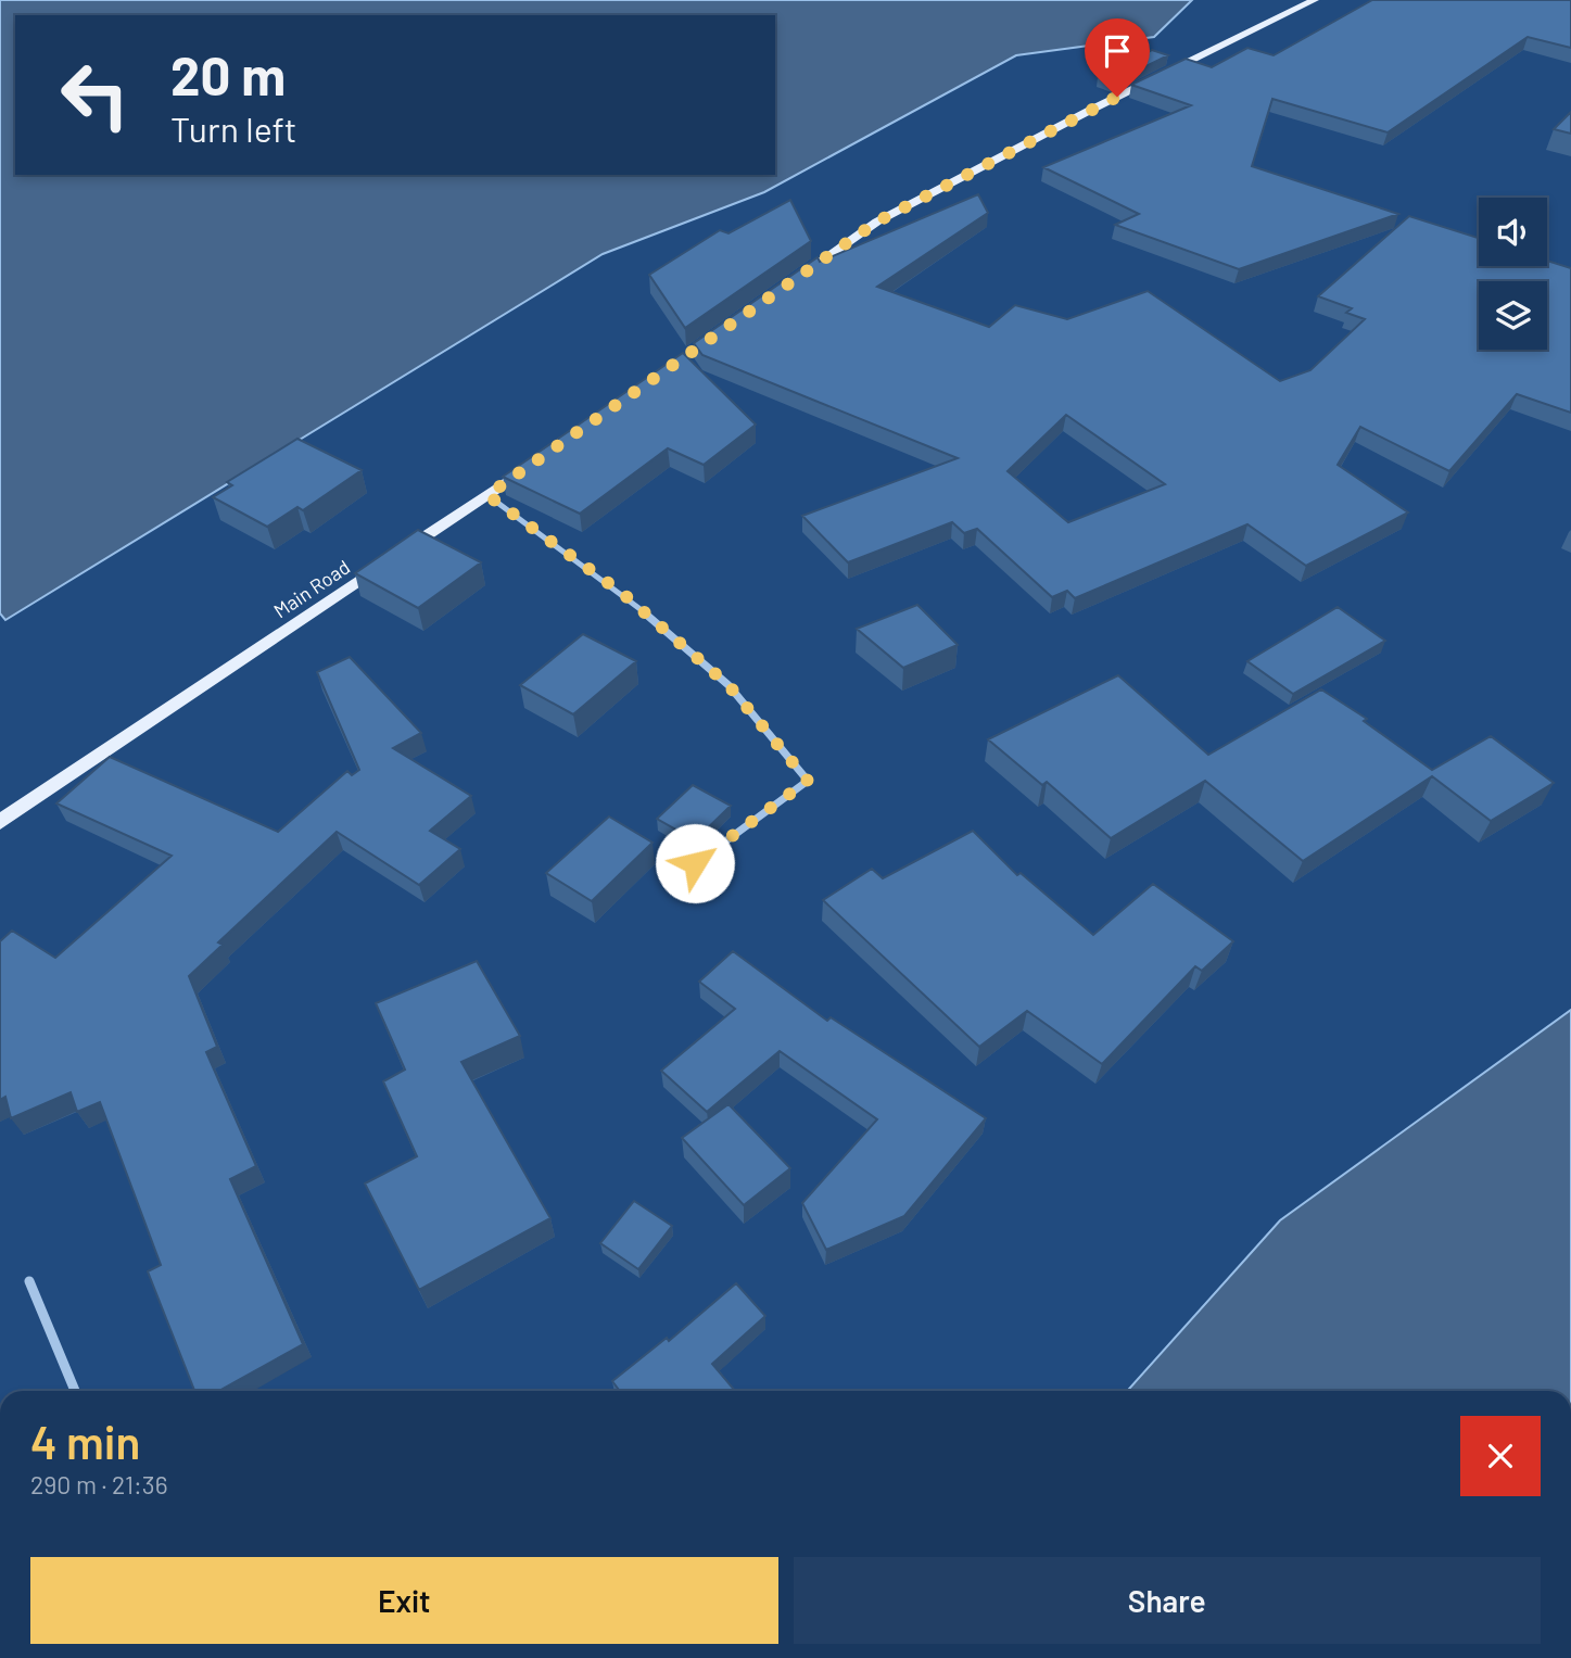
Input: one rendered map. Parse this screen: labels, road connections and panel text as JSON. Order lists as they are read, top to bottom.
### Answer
{
  "streets": {
    "main road": ["Main Road"]
  },
  "page": {
    "turn": ["20 m", "Turn left"],
    "heading": ["4 min", "290 m · 21:36"],
    "buttons": ["Exit", "Share"]
  }
}
